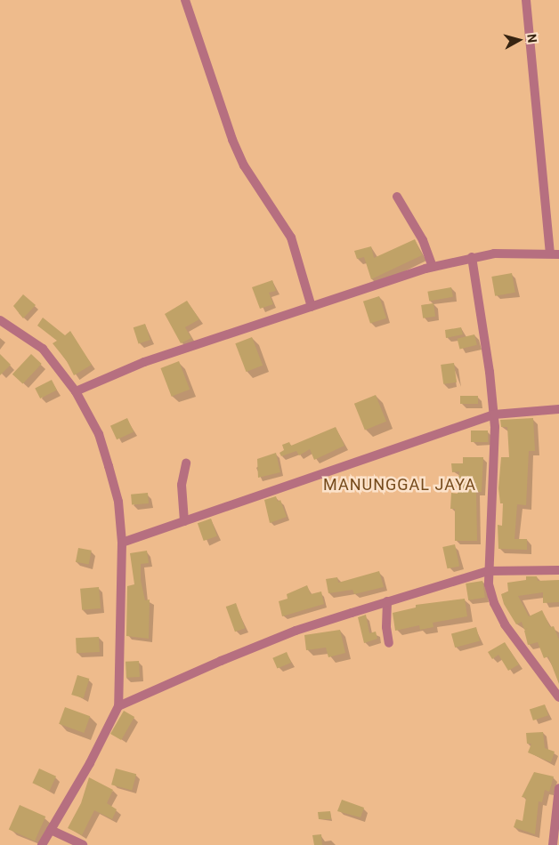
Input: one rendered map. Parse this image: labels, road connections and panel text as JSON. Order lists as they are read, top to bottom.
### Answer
{
  "districts": ["MANUNGGAL JAYA"],
  "north": "right"
}
